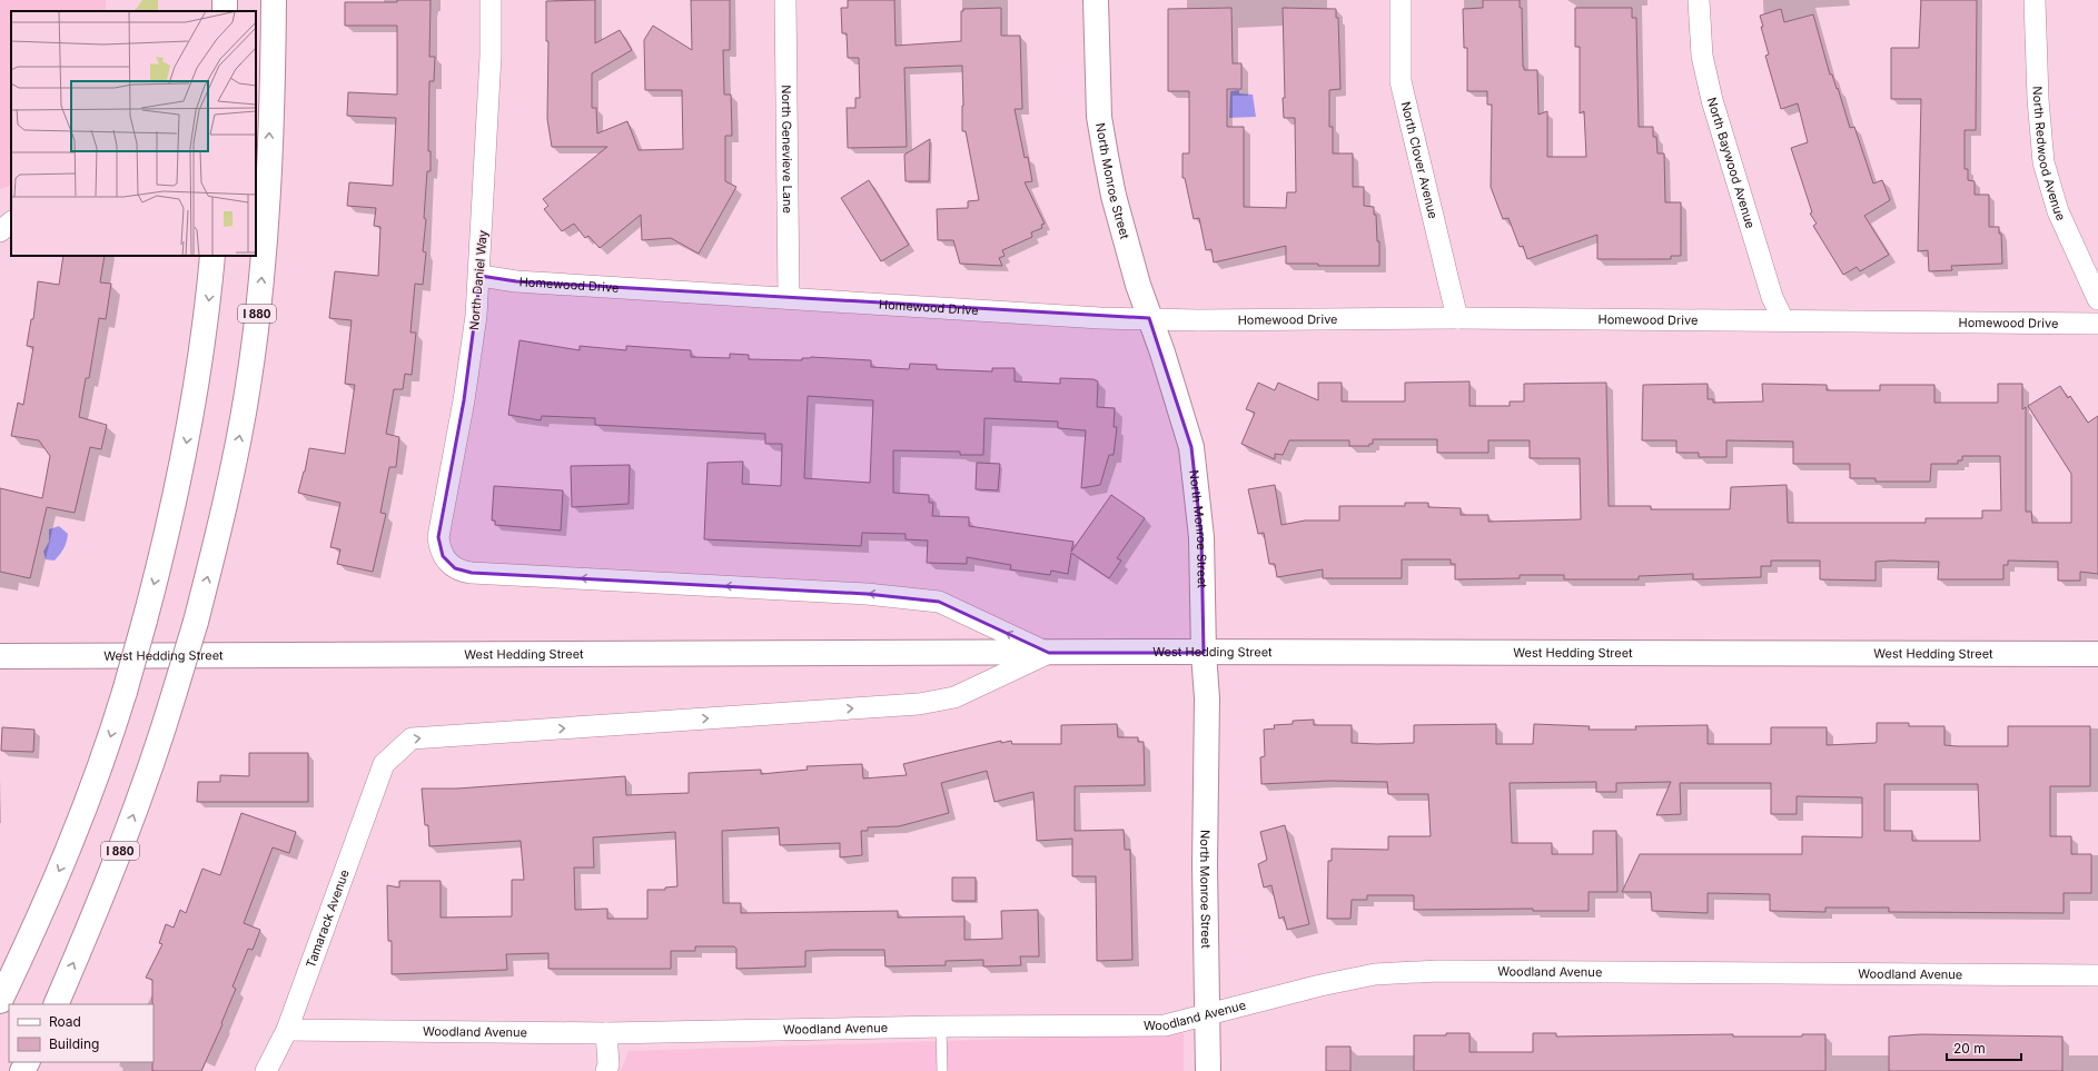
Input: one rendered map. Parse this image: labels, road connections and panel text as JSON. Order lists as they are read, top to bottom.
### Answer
{
  "streets": {
    "main road": ["North Monroe Street", "I 880", "West Hedding Street"],
    "street": [
      "North Genevieve Lane",
      "North Redwood Avenue",
      "North Clover Avenue",
      "North Baywood Avenue",
      "North Daniel Way",
      "Homewood Drive",
      "Tamarack Avenue",
      "Woodland Avenue"
    ]
  },
  "crossings": [
    ["North Genevieve Lane", "Homewood Drive"],
    ["North Clover Avenue", "Homewood Drive"],
    ["North Baywood Avenue", "Homewood Drive"],
    ["North Monroe Street", "Homewood Drive"],
    ["North Monroe Street", "West Hedding Street"],
    ["North Monroe Street", "Woodland Avenue"],
    ["North Daniel Way", "Homewood Drive"],
    ["North Daniel Way", "West Hedding Street"],
    ["West Hedding Street", "Tamarack Avenue"],
    ["Tamarack Avenue", "Woodland Avenue"]
  ],
  "legend": ["Road", "Building"],
  "scale_bar": "20 m"
}
